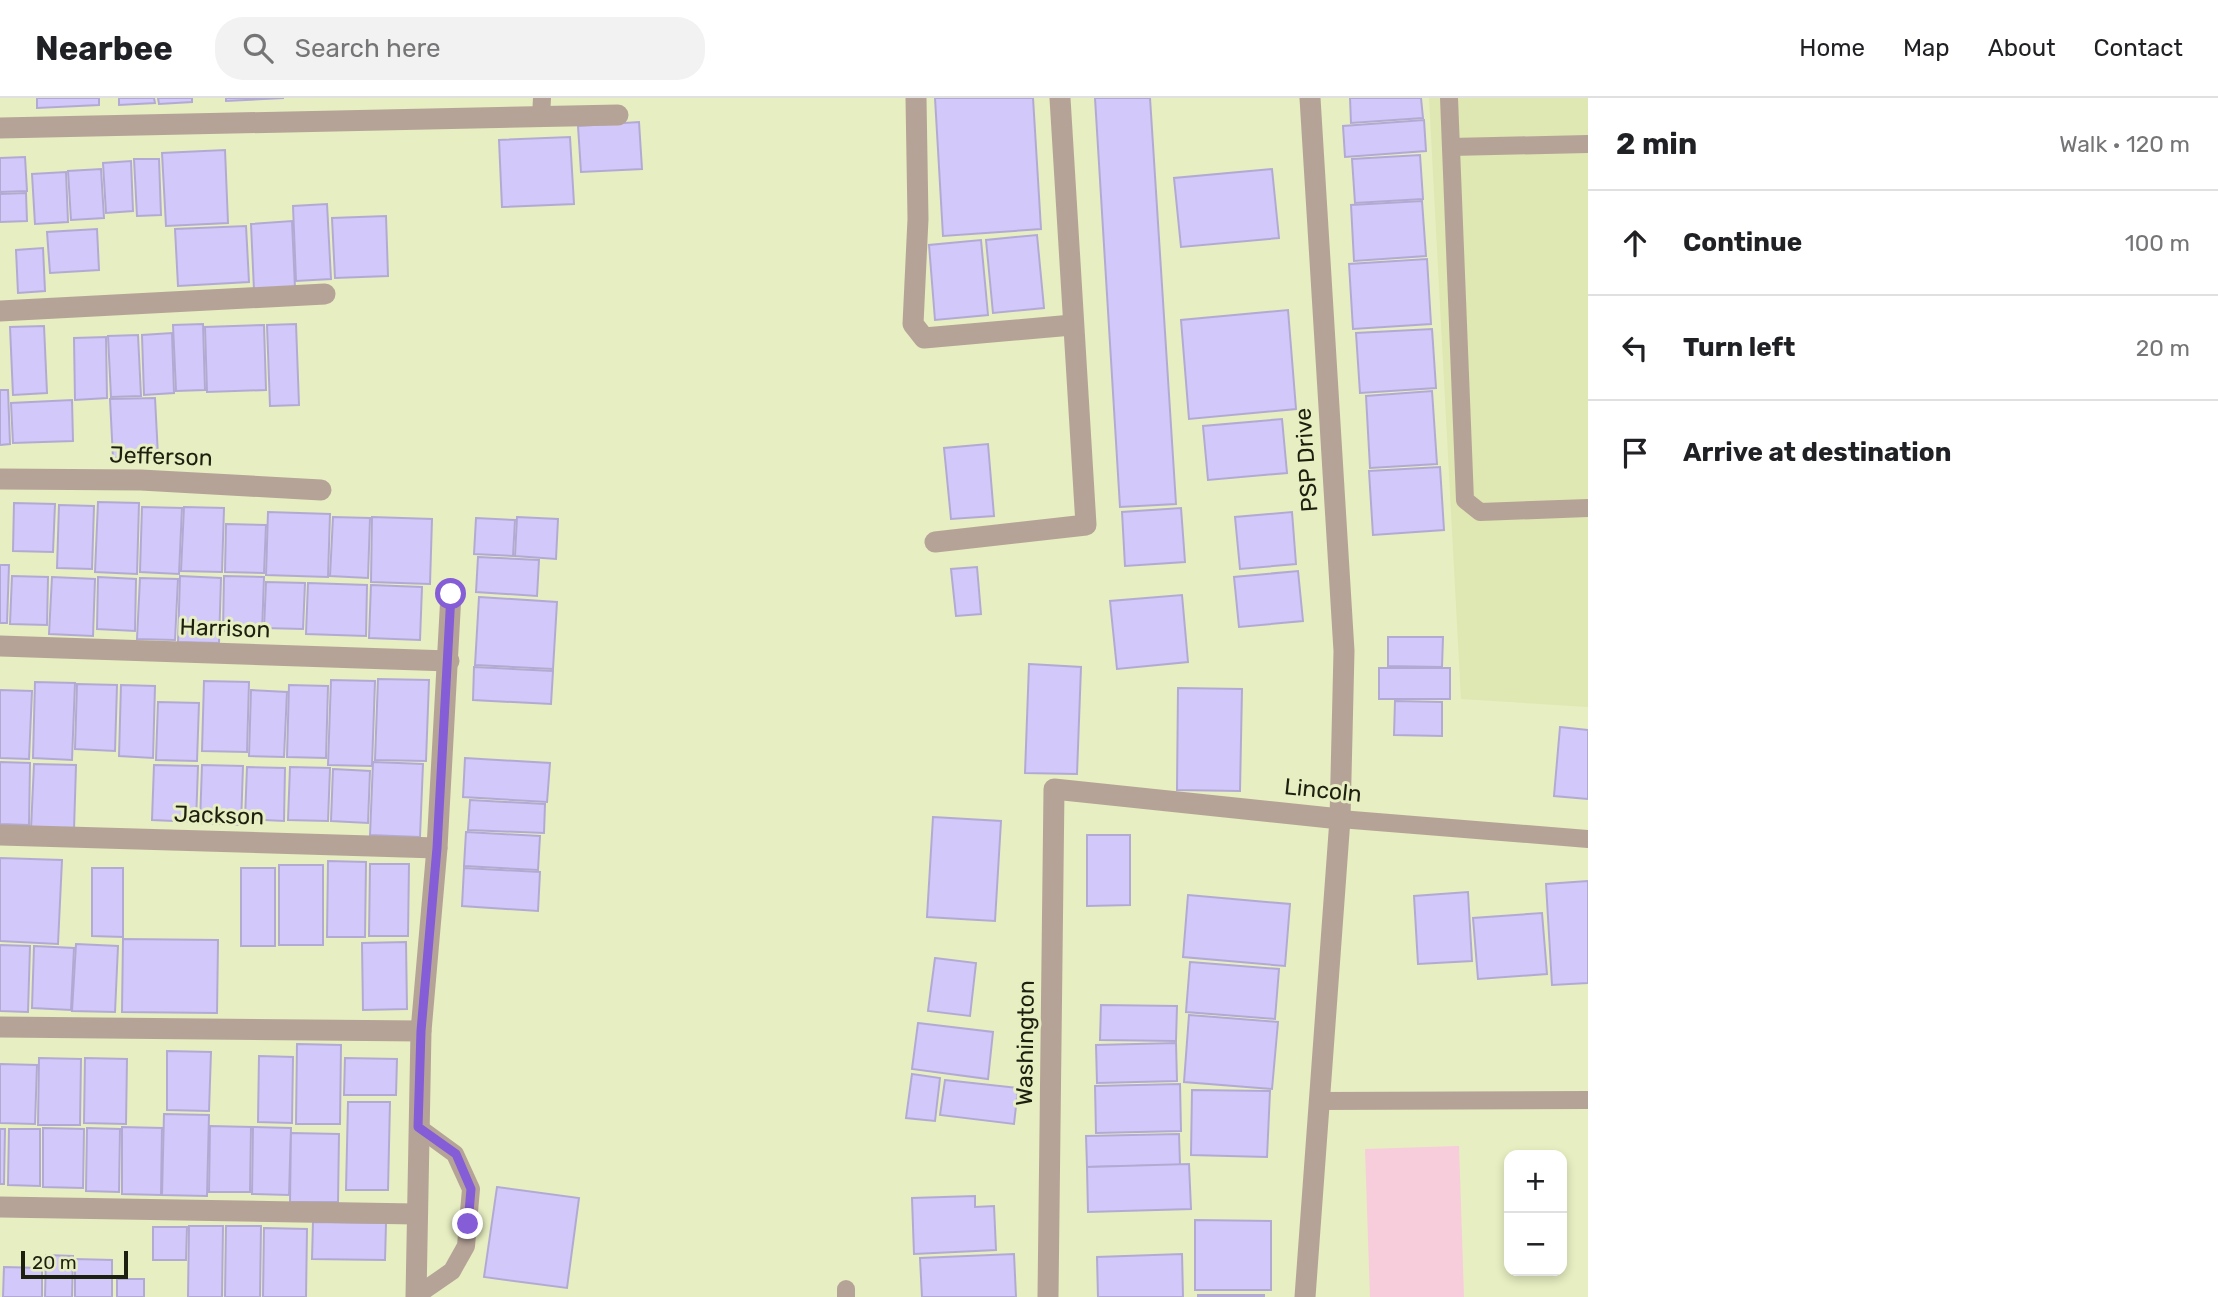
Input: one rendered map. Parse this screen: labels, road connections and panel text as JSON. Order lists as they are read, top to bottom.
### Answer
{
  "streets": {
    "street": [
      "Jefferson",
      "PSP Drive",
      "Harrison",
      "Lincoln",
      "Jackson",
      "Washington"
    ]
  },
  "crossings": [
    ["PSP Drive", "Lincoln"],
    ["Lincoln", "Washington"]
  ],
  "scale_bar": "20 m",
  "page": {
    "header": "Nearbee",
    "search": "Search here",
    "nav": [
      "Home",
      "Map",
      "About",
      "Contact"
    ],
    "heading": ["2 min", "Walk · 120 m"],
    "list": [
      ["Continue", "100 m"],
      ["Turn left", "20 m"],
      "Arrive at destination"
    ],
    "map_buttons": ["+", "−"],
    "scale": "20 m"
  }
}
